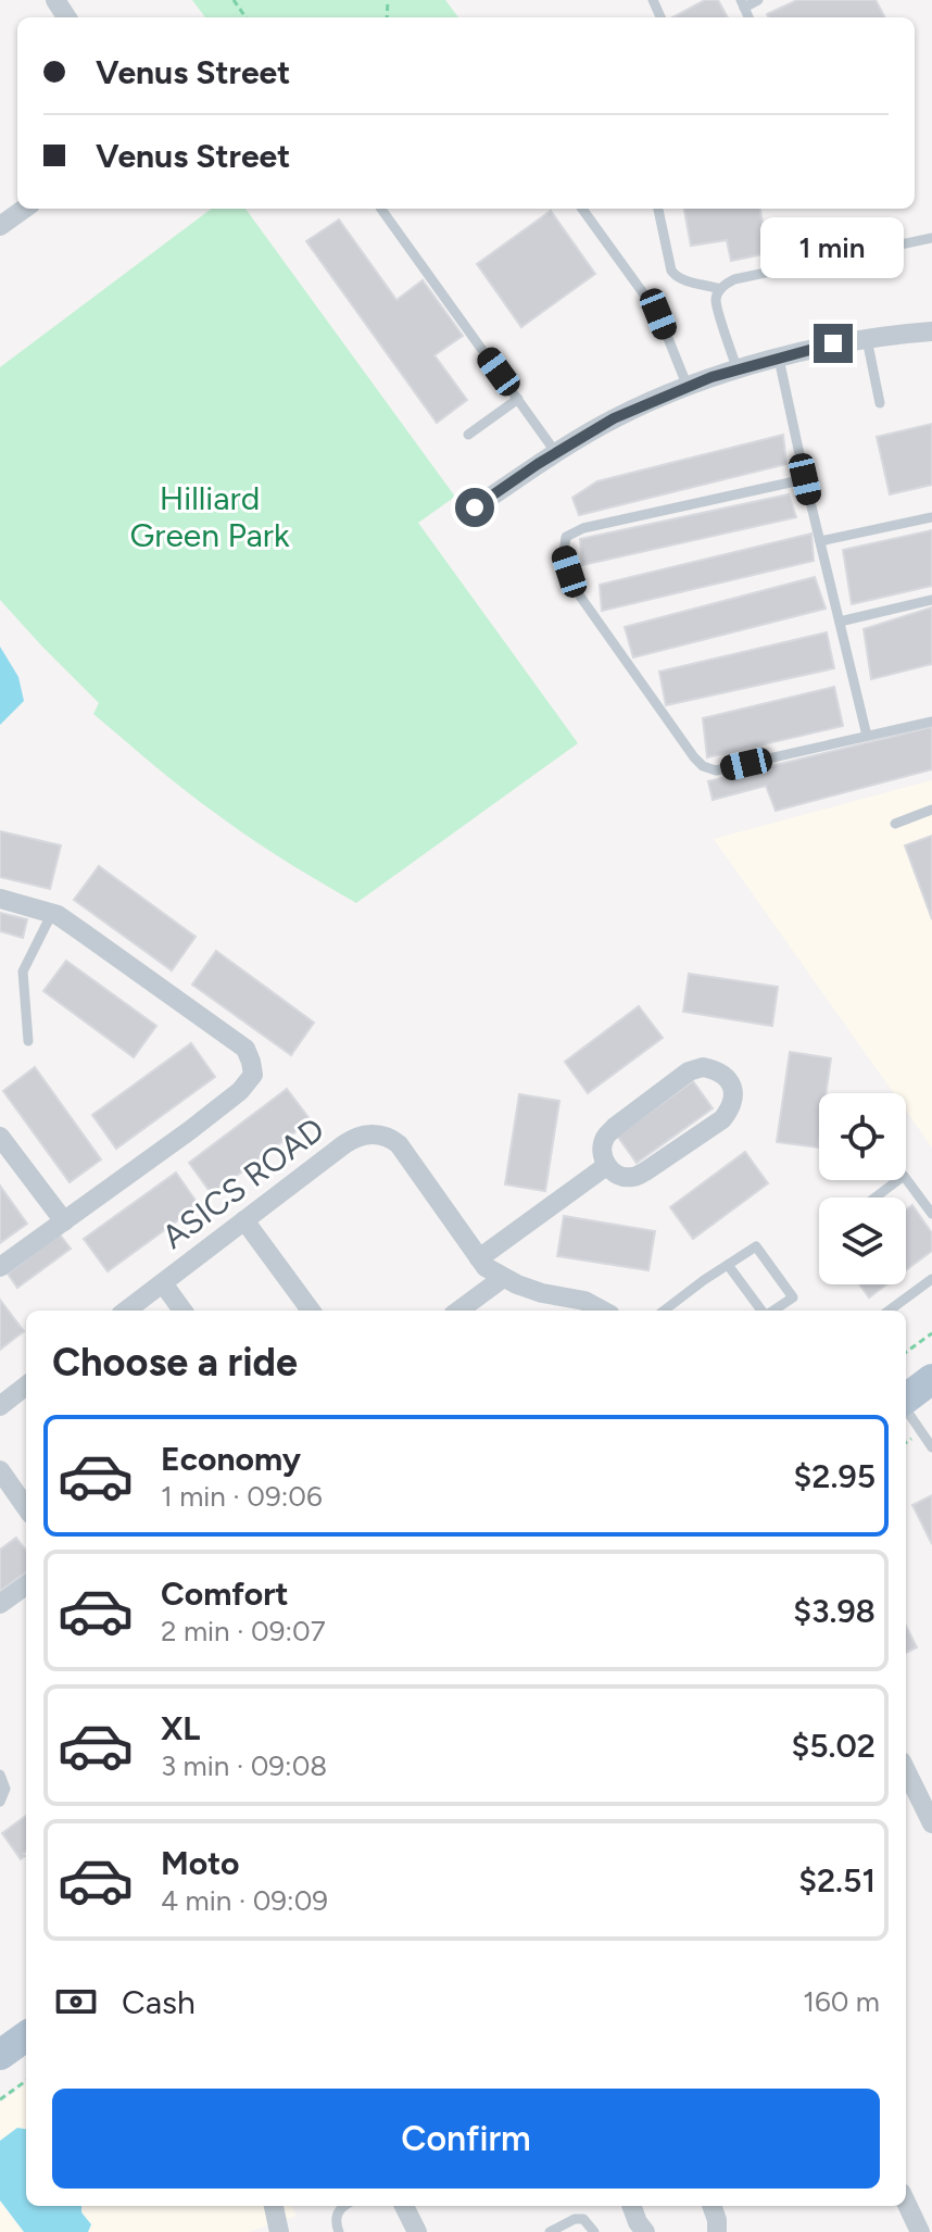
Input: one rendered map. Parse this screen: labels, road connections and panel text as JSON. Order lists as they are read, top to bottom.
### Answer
{
  "streets": {
    "street": ["ASICS ROAD"]
  },
  "parks": ["Hilliard Green Park"],
  "page": {
    "banner": ["Venus Street", "Venus Street"],
    "bubble": "1 min",
    "heading": "Choose a ride",
    "list": [
      {
        "name": "Economy",
        "note": "1 min · 09:06",
        "value": "$2.95"
      },
      {
        "name": "Comfort",
        "note": "2 min · 09:07",
        "value": "$3.98"
      },
      {
        "name": "XL",
        "note": "3 min · 09:08",
        "value": "$5.02"
      },
      {
        "name": "Moto",
        "note": "4 min · 09:09",
        "value": "$2.51"
      }
    ],
    "pay": ["Cash", "160 m"],
    "buttons": "Confirm"
  }
}
